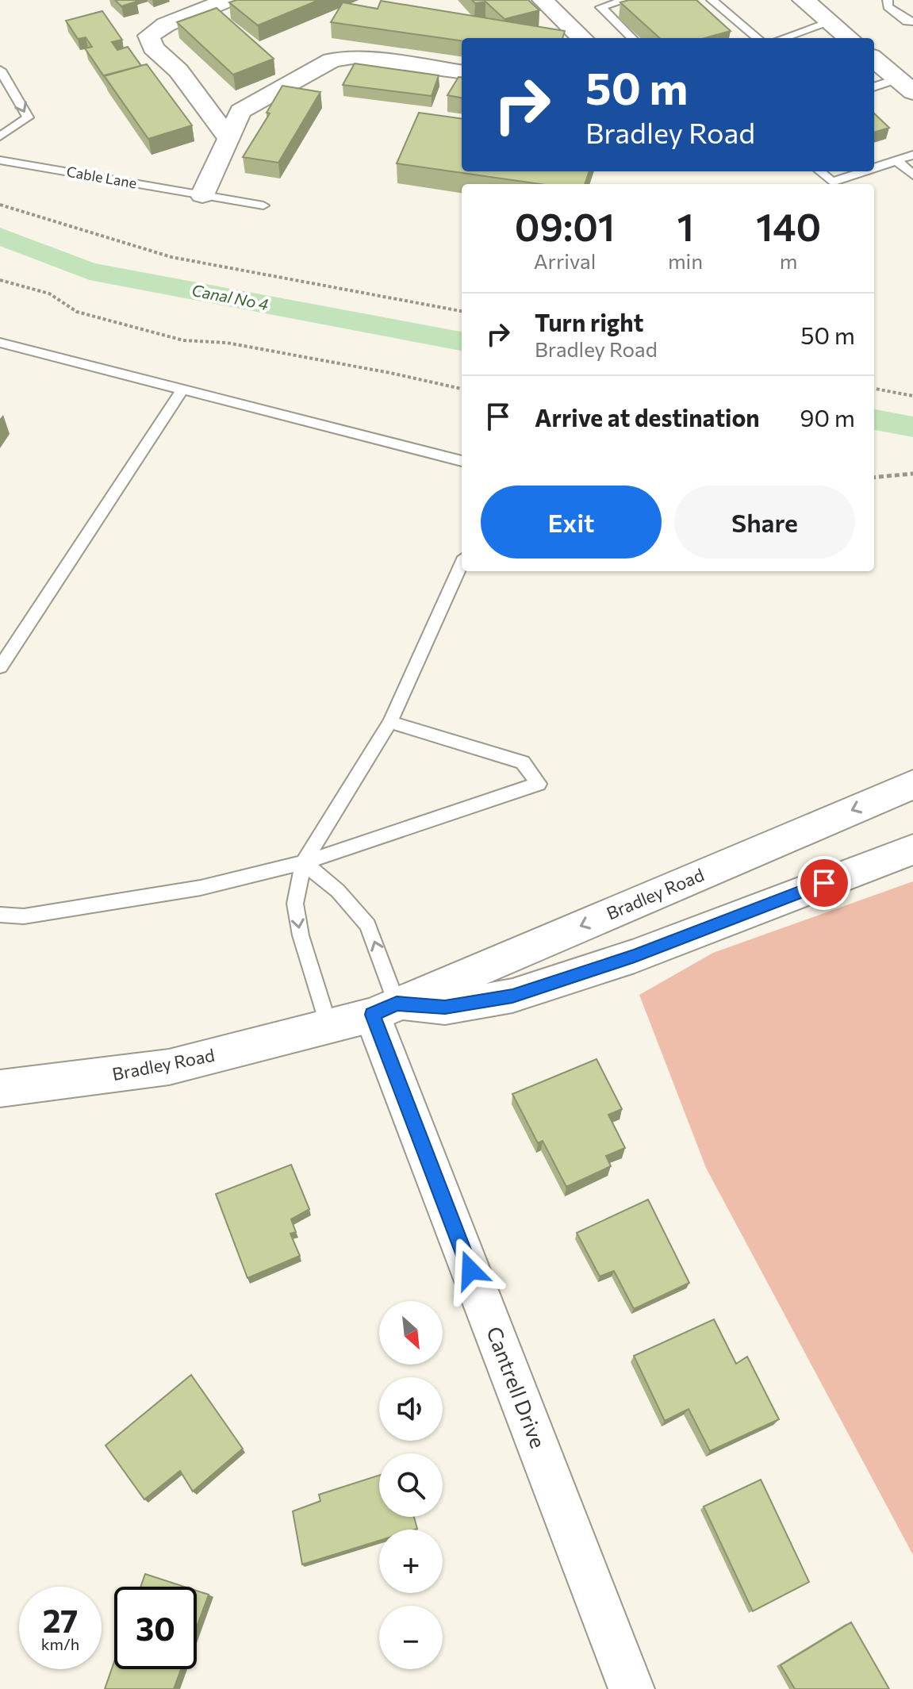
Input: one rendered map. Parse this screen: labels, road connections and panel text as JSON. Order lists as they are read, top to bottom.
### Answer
{
  "streets": {
    "main road": ["Bradley Road"],
    "street": ["Cantrell Drive"],
    "lane": ["Cable Lane"]
  },
  "crossings": [
    ["Bradley Road", "Cantrell Drive"]
  ],
  "water": ["Canal No 4"],
  "north": "bottom right",
  "page": {
    "turn": ["50 m", "Bradley Road"],
    "eta": [
      "09:01",
      "Arrival",
      "1",
      "min",
      "140",
      "m"
    ],
    "list": [
      {
        "name": "Turn right",
        "note": "Bradley Road",
        "value": "50 m"
      },
      {
        "name": "Arrive at destination",
        "value": "90 m"
      }
    ],
    "buttons": ["Exit", "Share"],
    "map_buttons": ["+", "−"],
    "speed": "27 km/h",
    "limit": "30"
  }
}
